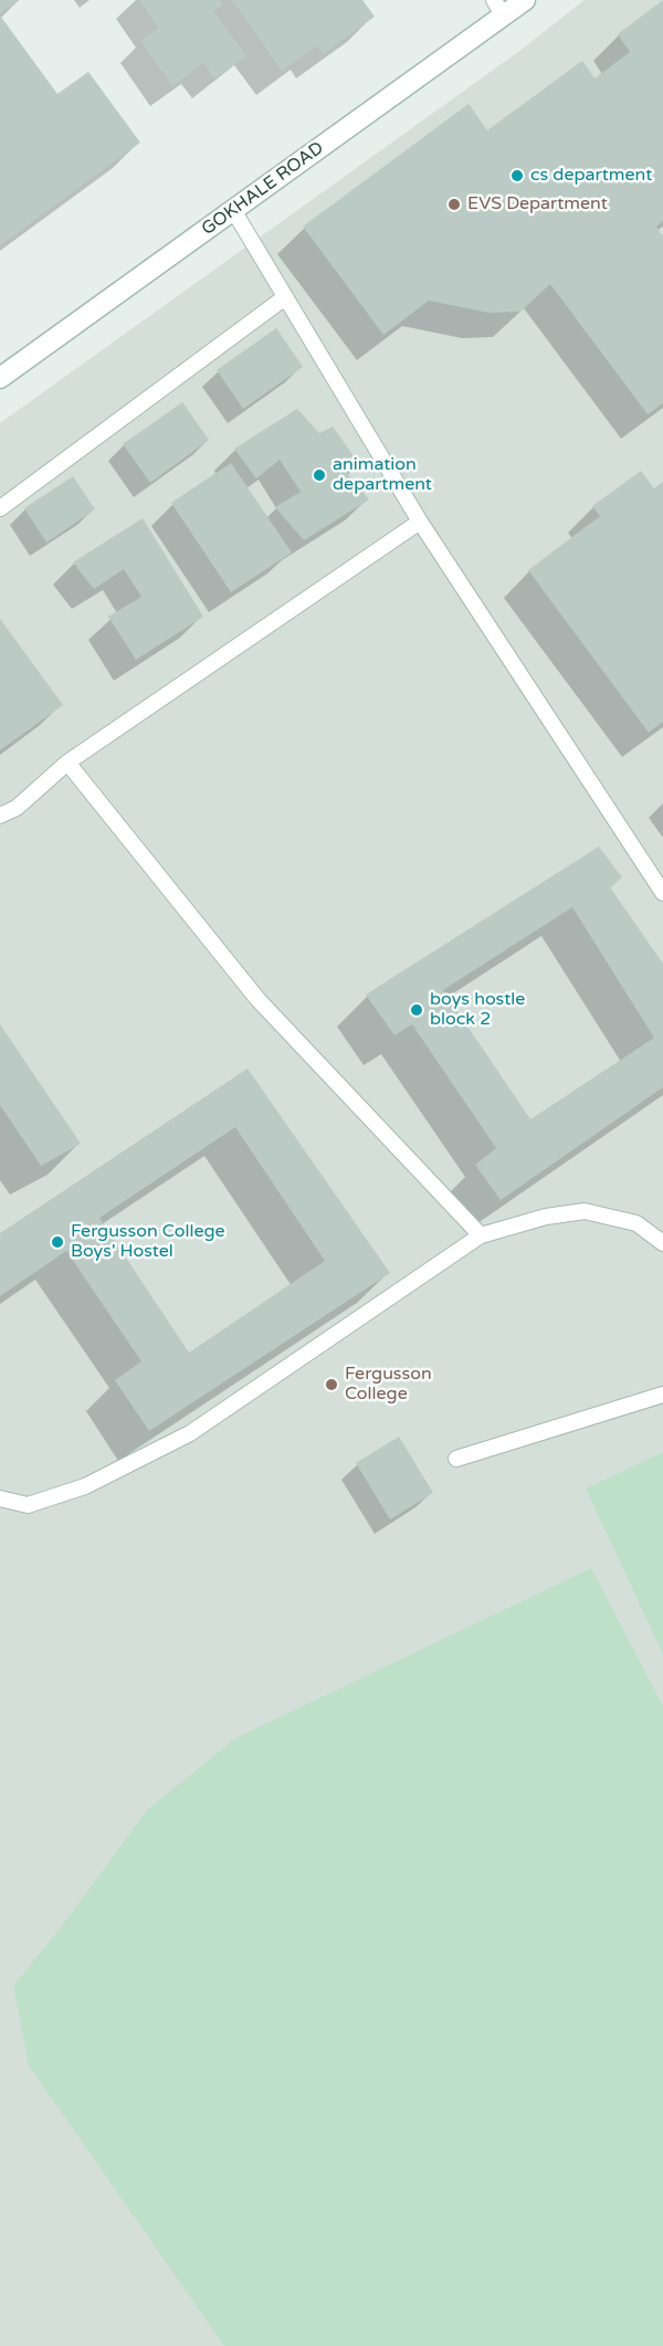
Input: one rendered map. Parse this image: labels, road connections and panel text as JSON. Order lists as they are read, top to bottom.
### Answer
{
  "streets": {
    "street": ["GOKHALE ROAD"]
  },
  "places": [
    "cs department",
    "EVS Department",
    "animation department",
    "boys hostle block 2",
    "Fergusson College Boys' Hostel",
    "Fergusson College"
  ]
}
